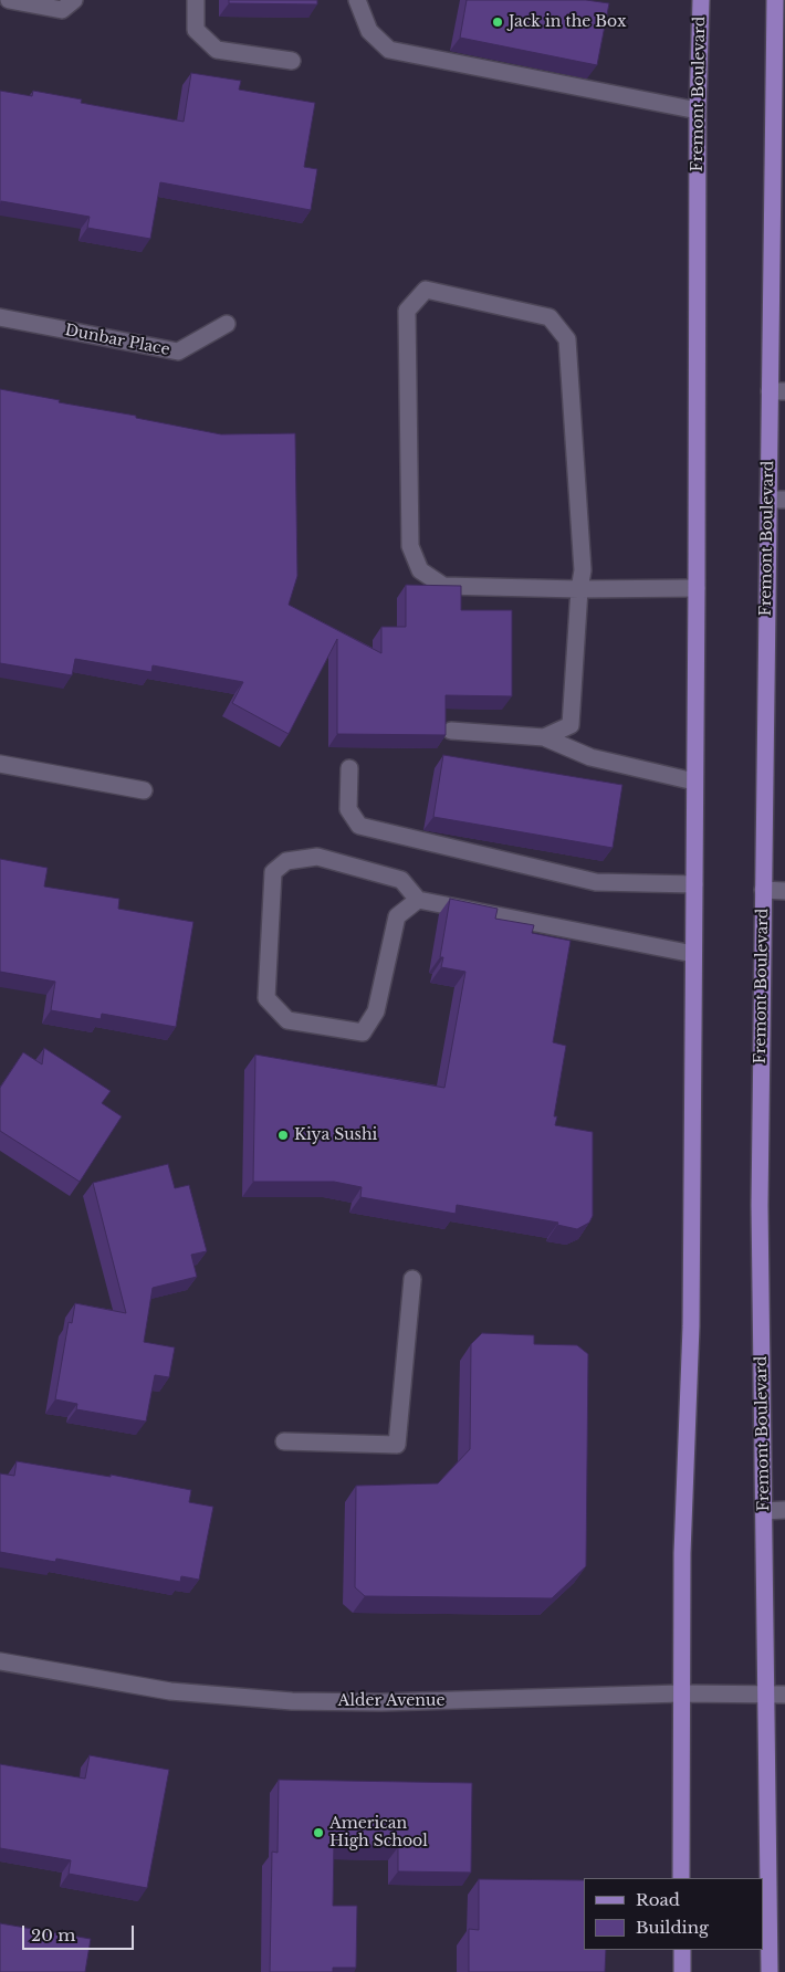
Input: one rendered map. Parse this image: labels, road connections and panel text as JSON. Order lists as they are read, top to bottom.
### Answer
{
  "streets": {
    "main road": ["Fremont Boulevard"],
    "street": ["Dunbar Place", "Alder Avenue"]
  },
  "crossings": [
    ["Fremont Boulevard", "Alder Avenue"]
  ],
  "places": ["Jack in the Box", "Kiya Sushi", "American High School"],
  "legend": ["Road", "Building"],
  "scale_bar": "20 m"
}
